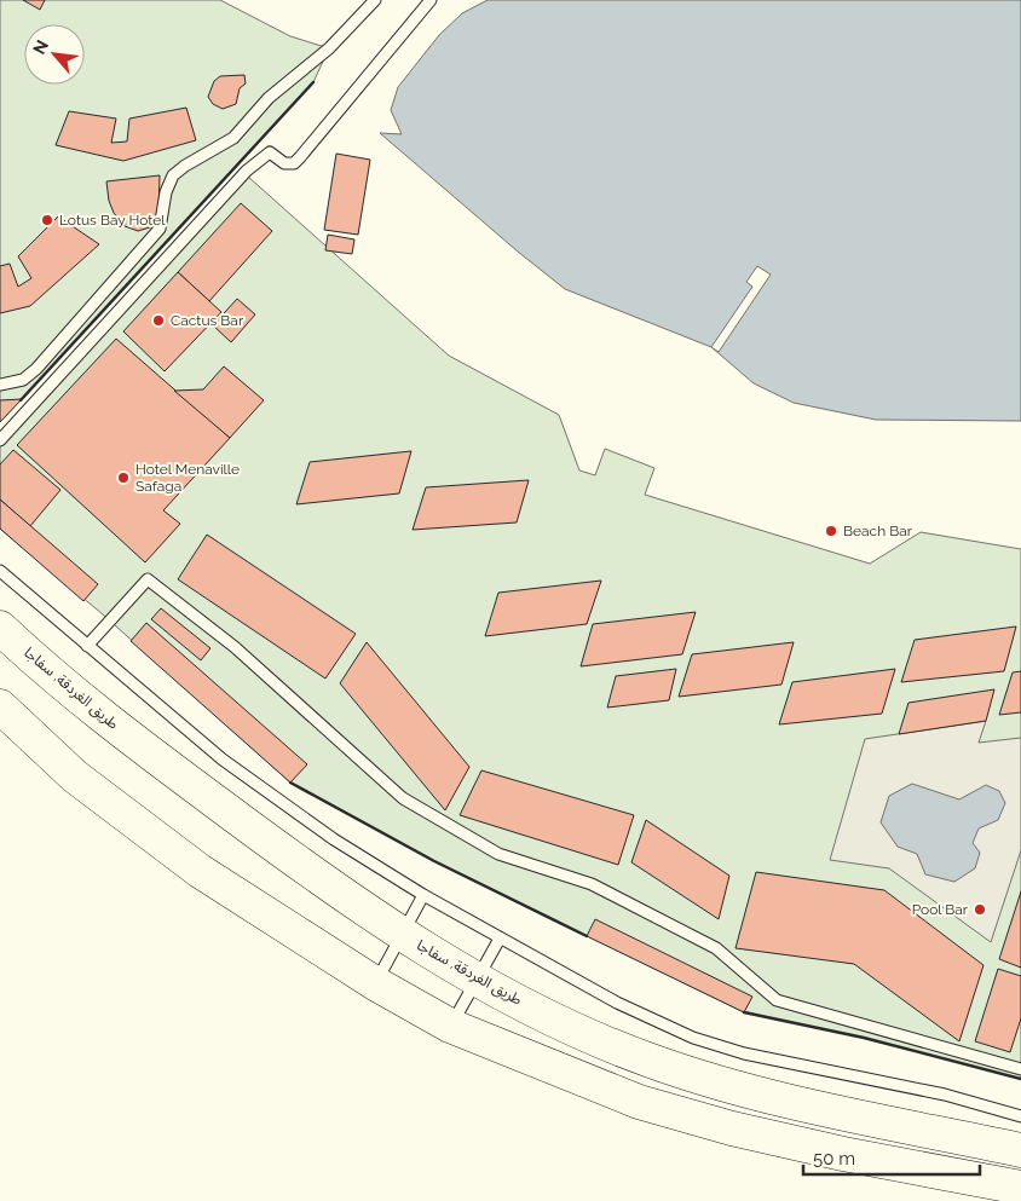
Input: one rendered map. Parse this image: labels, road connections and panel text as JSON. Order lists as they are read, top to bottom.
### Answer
{
  "streets": {
    "main road": ["طريق الغردقة, سفاجا"]
  },
  "places": [
    "Lotus Bay Hotel",
    "Cactus Bar",
    "Hotel Menaville Safaga",
    "Beach Bar",
    "Pool Bar"
  ],
  "scale_bar": "50 m",
  "north": "top left"
}
